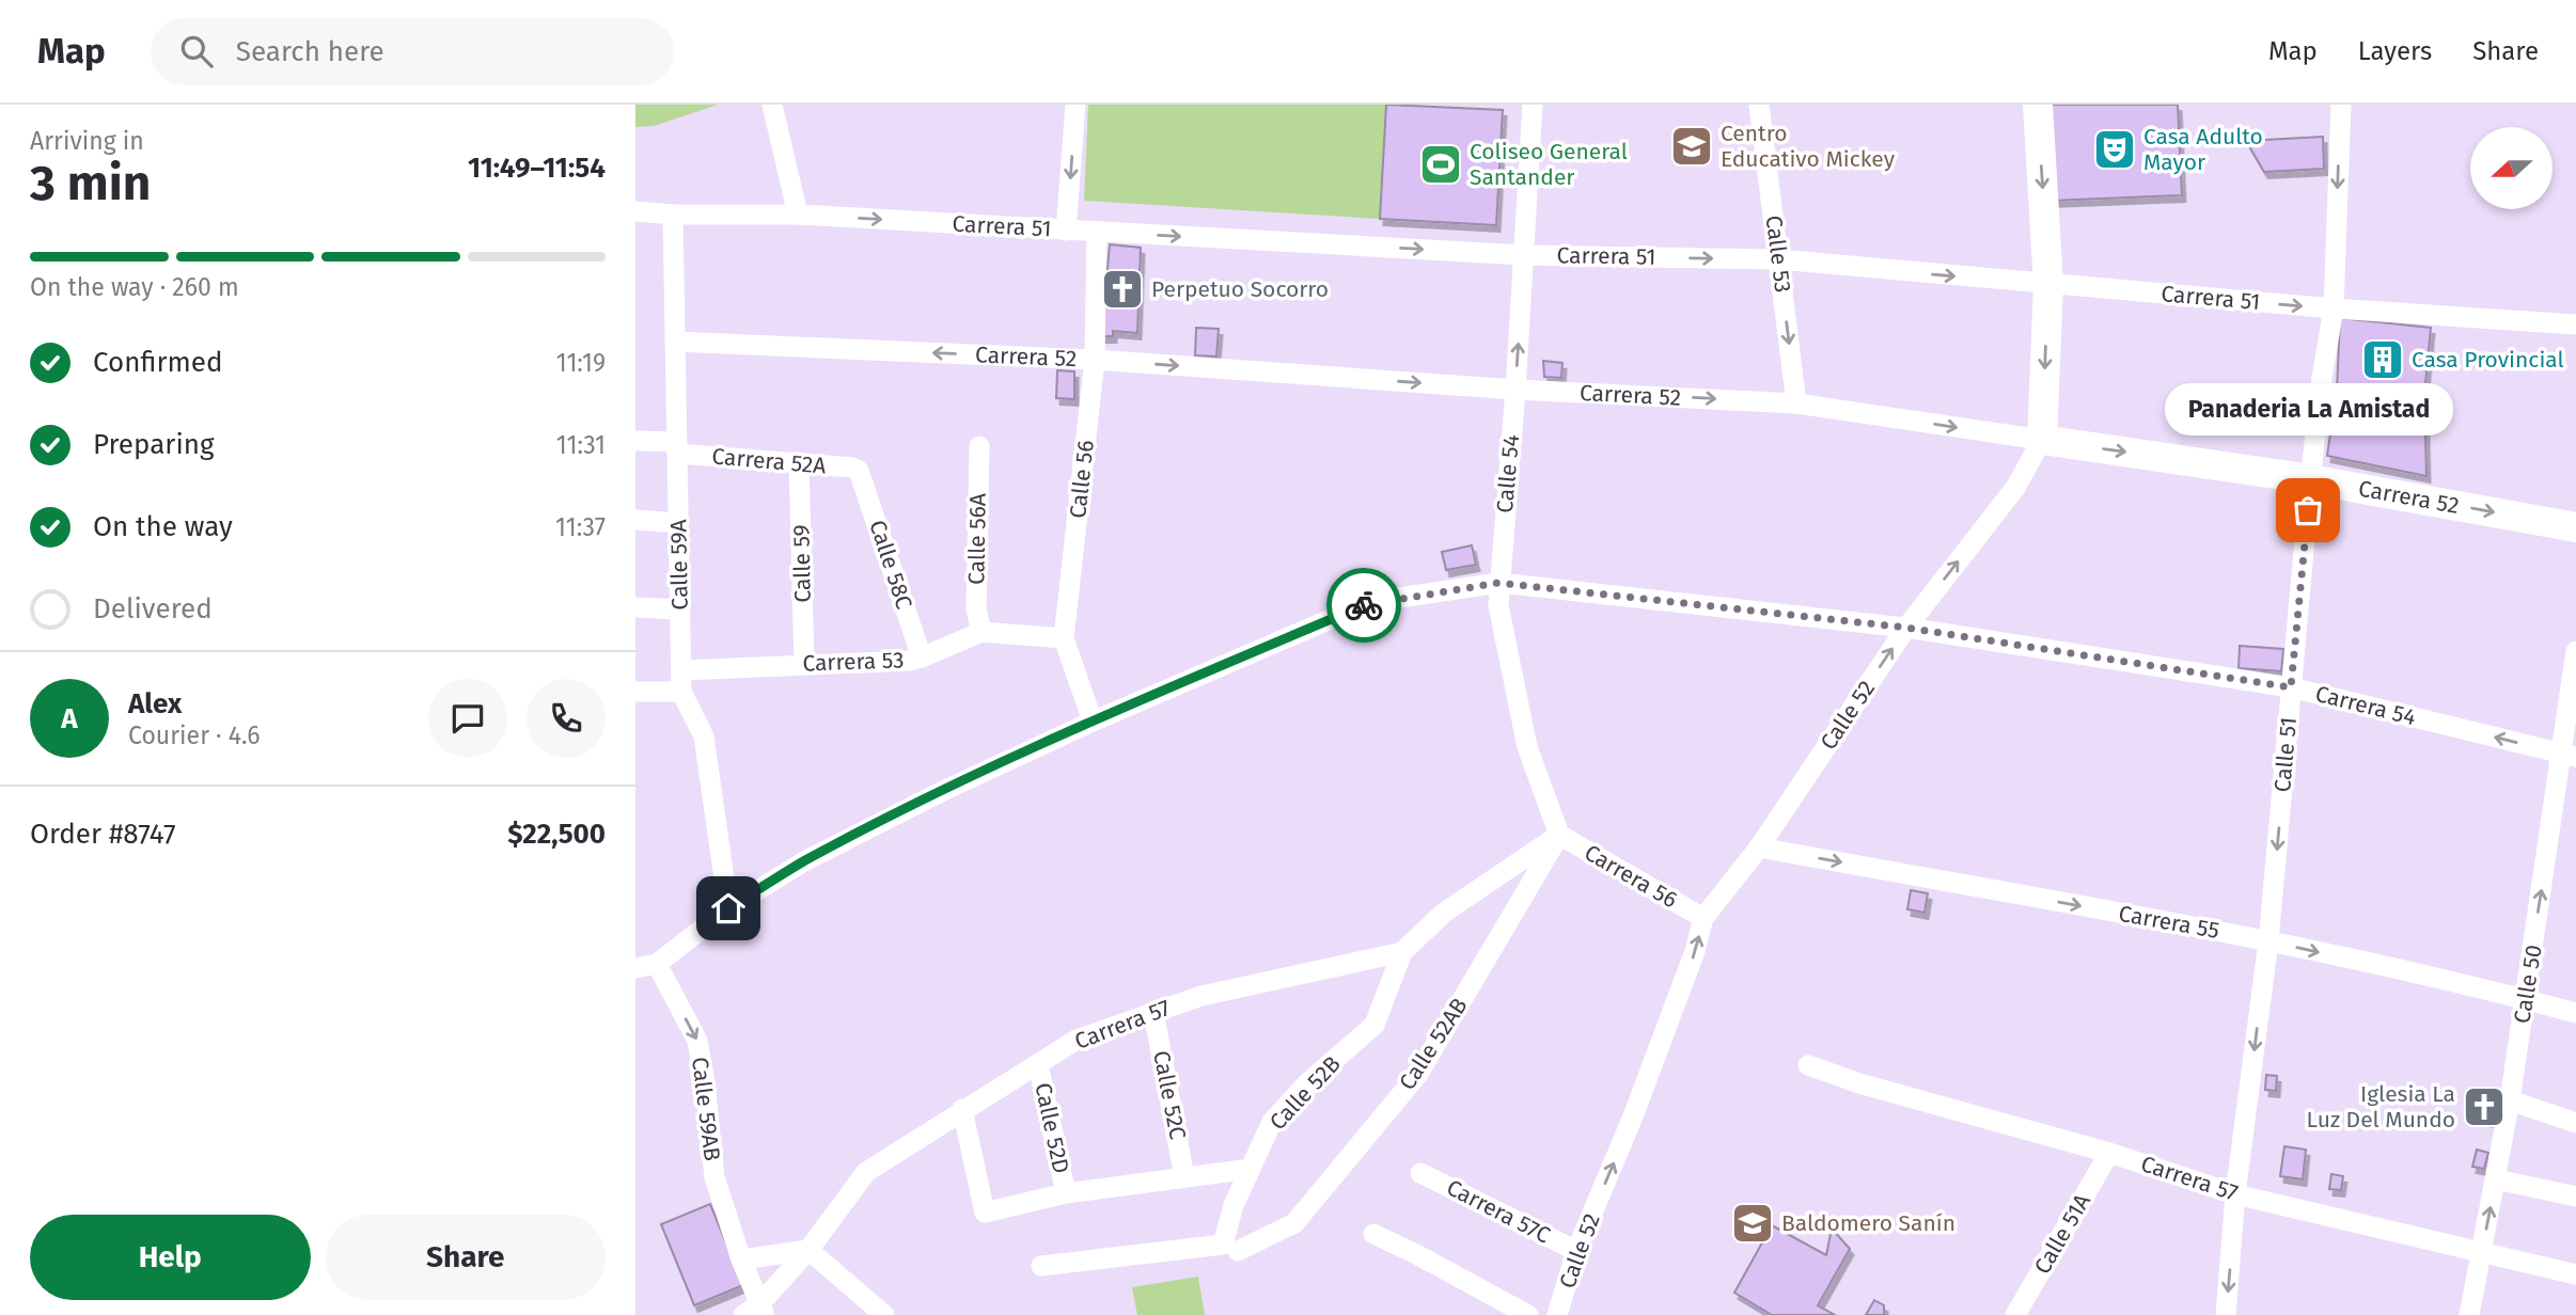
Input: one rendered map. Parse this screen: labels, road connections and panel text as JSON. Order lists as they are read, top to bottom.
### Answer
{
  "streets": {
    "street": [
      "Carrera 51",
      "Calle 53",
      "Carrera 52",
      "Carrera 52A",
      "Calle 54",
      "Calle 56",
      "Calle 56A",
      "Calle 59",
      "Calle 59A",
      "Calle 58C",
      "Carrera 53",
      "Carrera 54",
      "Calle 52",
      "Calle 51",
      "Carrera 56",
      "Carrera 55",
      "Calle 50",
      "Carrera 57",
      "Calle 52AB",
      "Calle 52B",
      "Calle 52C",
      "Calle 59AB",
      "Calle 52D",
      "Carrera 57C",
      "Calle 51A"
    ]
  },
  "crossings": [
    ["Carrera 51", "Calle 53"],
    ["Carrera 51", "Calle 54"],
    ["Carrera 51", "Calle 56"],
    ["Carrera 51", "Calle 59A"],
    ["Carrera 51", "Calle 52"],
    ["Carrera 51", "Calle 51"],
    ["Calle 53", "Carrera 52"],
    ["Carrera 52", "Calle 54"],
    ["Carrera 52", "Calle 56"],
    ["Carrera 52", "Calle 59A"],
    ["Carrera 52", "Calle 52"],
    ["Carrera 52", "Calle 51"],
    ["Carrera 52A", "Calle 59"],
    ["Carrera 52A", "Calle 59A"],
    ["Carrera 52A", "Calle 58C"],
    ["Calle 54", "Carrera 54"],
    ["Calle 54", "Carrera 56"],
    ["Calle 54", "Calle 52AB"],
    ["Calle 56", "Carrera 53"],
    ["Calle 56", "Carrera 54"],
    ["Calle 56A", "Carrera 53"],
    ["Calle 59", "Carrera 53"],
    ["Calle 59A", "Carrera 53"],
    ["Calle 59A", "Carrera 54"],
    ["Calle 58C", "Carrera 53"],
    ["Carrera 54", "Calle 52"],
    ["Carrera 54", "Calle 51"],
    ["Carrera 54", "Calle 50"],
    ["Carrera 54", "Calle 59AB"],
    ["Calle 52", "Carrera 56"],
    ["Calle 52", "Carrera 55"],
    ["Calle 52", "Carrera 57C"],
    ["Calle 51", "Carrera 55"],
    ["Calle 51", "Carrera 57"],
    ["Carrera 56", "Calle 52AB"],
    ["Carrera 55", "Calle 50"],
    ["Calle 50", "Carrera 57"],
    ["Carrera 57", "Calle 52B"],
    ["Carrera 57", "Calle 52C"],
    ["Carrera 57", "Calle 59AB"],
    ["Carrera 57", "Calle 52D"],
    ["Carrera 57", "Calle 51A"],
    ["Calle 52AB", "Calle 52B"]
  ],
  "one_way": [
    "Carrera 51",
    "Calle 53",
    "Calle 51",
    "Carrera 55",
    "Calle 50",
    "Calle 59AB"
  ],
  "places": {
    "school or university": ["Centro Educativo Mickey", "Baldomero Sanín"],
    "theatre": ["Casa Adulto Mayor"],
    "sports": ["Coliseo General Santander"],
    "church": ["Perpetuo Socorro", "Iglesia La Luz Del Mundo"],
    "building": ["Casa Provincial"],
    "other": ["Panaderia La Amistad"]
  },
  "north": "left",
  "page": {
    "header": "Map",
    "search": "Search here",
    "nav": ["Map", "Layers", "Share"],
    "heading": ["3 min", "Arriving in", "11:49–11:54"],
    "panel": [
      "Alex",
      "Courier · 4.6",
      "Order #8747",
      "$22,500"
    ],
    "bar": "On the way · 260 m",
    "list": [
      ["Confirmed", "11:19"],
      ["Preparing", "11:31"],
      ["On the way", "11:37"],
      "Delivered"
    ],
    "bubble": "Panaderia La Amistad",
    "round": "A",
    "buttons": ["Help", "Share"]
  }
}
